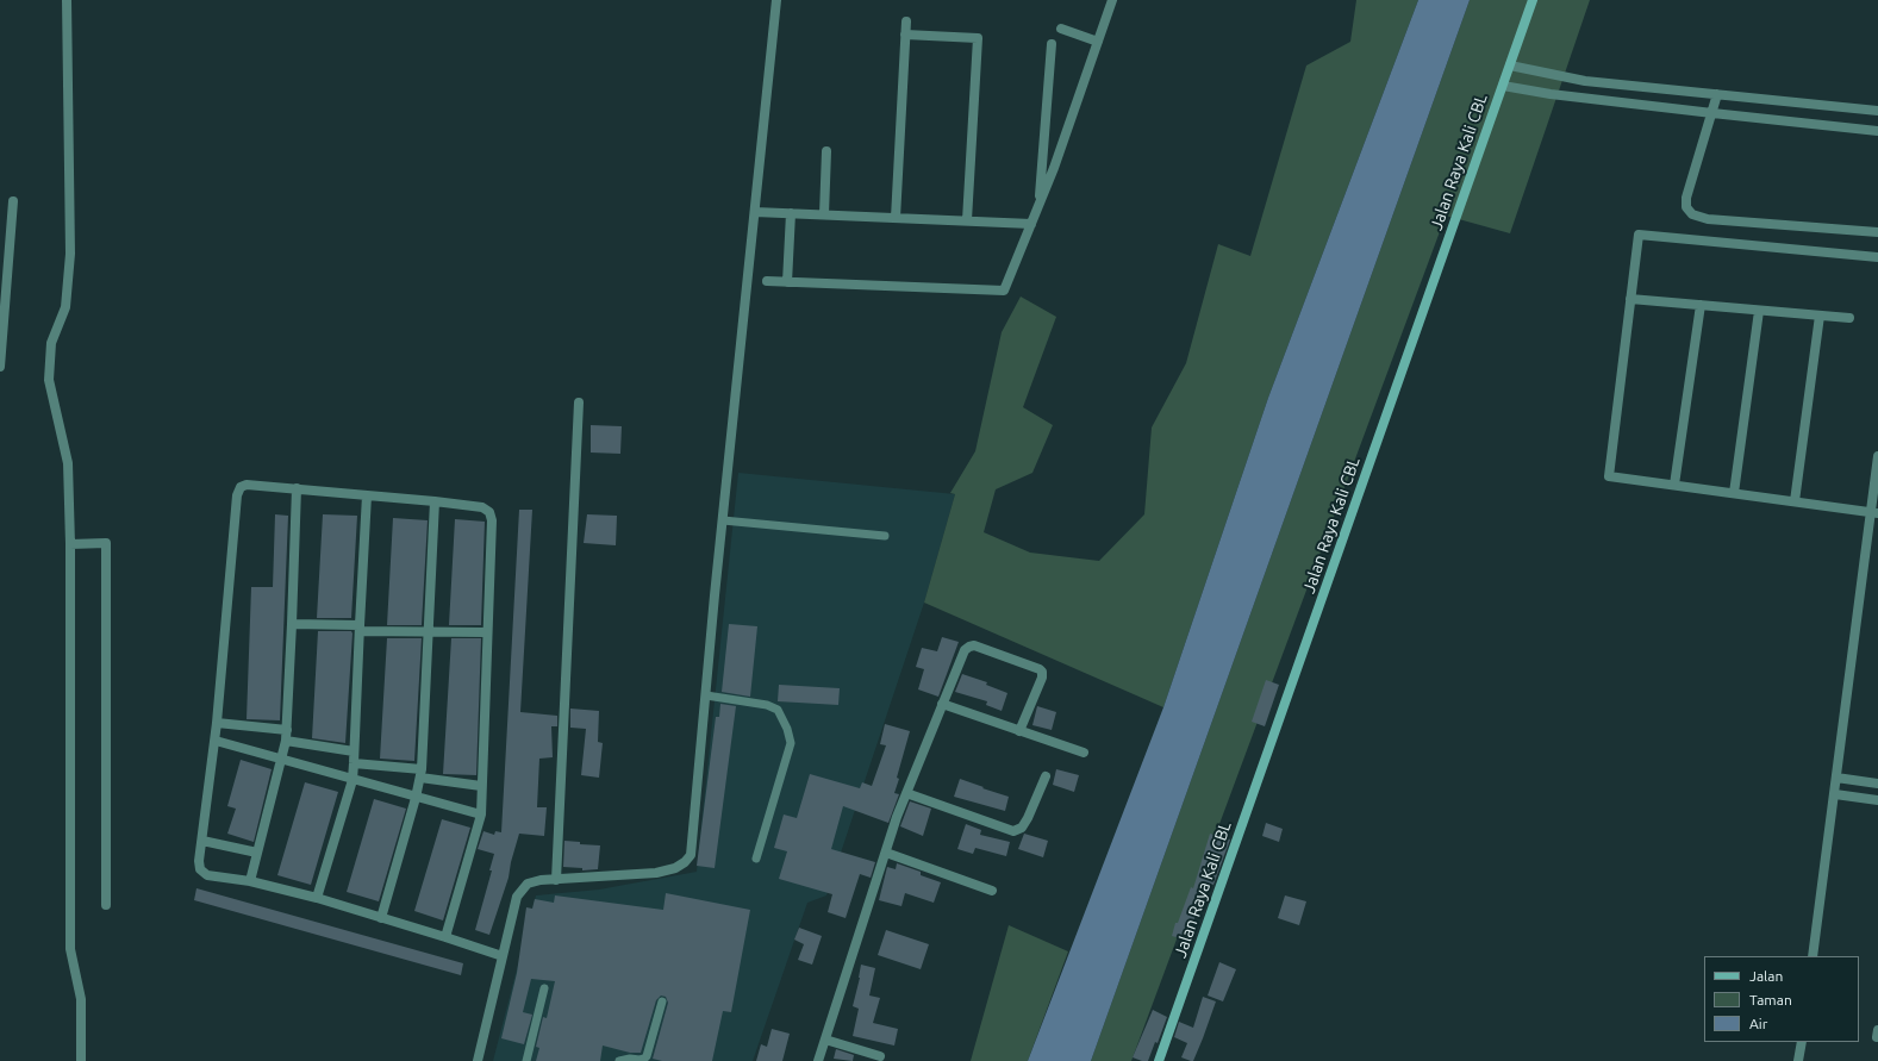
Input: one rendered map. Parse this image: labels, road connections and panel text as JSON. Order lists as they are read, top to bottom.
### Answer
{
  "streets": {
    "main road": ["Jalan Raya Kali CBL"]
  },
  "legend": ["Jalan", "Taman", "Air"]
}
